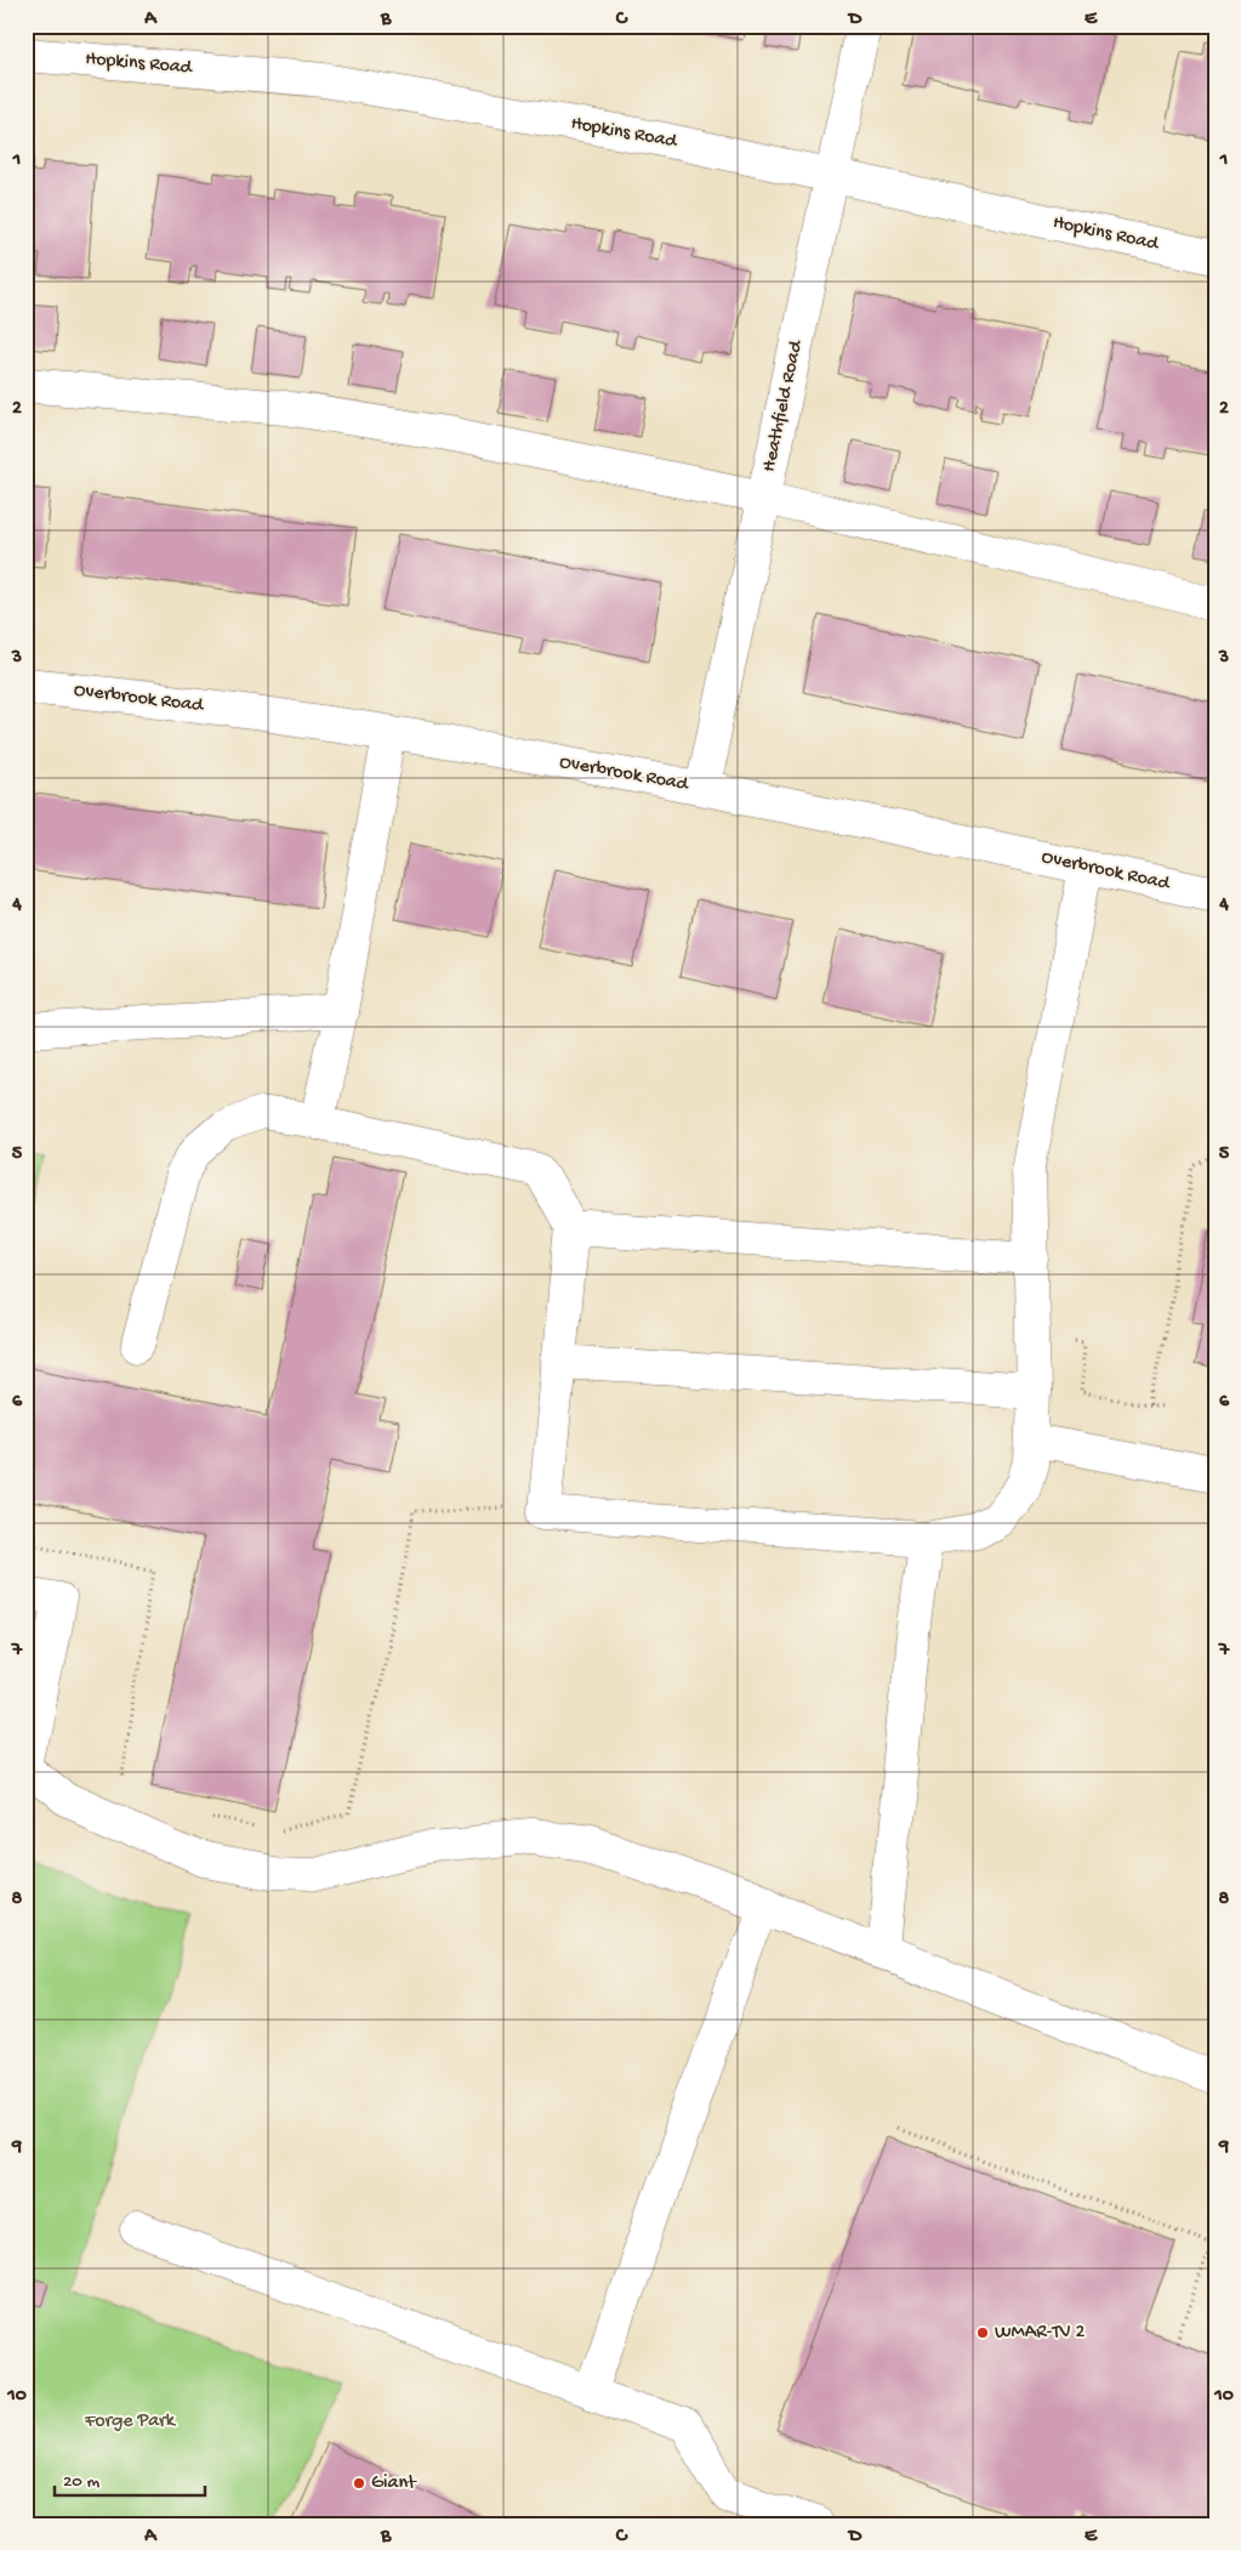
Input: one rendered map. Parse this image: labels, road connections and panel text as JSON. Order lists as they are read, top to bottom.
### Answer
{
  "streets": {
    "street": ["Hopkins Road", "Heathfield Road", "Overbrook Road"]
  },
  "crossings": [
    ["Hopkins Road", "Heathfield Road"],
    ["Heathfield Road", "Overbrook Road"]
  ],
  "parks": ["Forge Park"],
  "places": ["WMAR-TV 2", "Giant"],
  "scale_bar": "20 m",
  "grid": {
    "columns": [
      "A",
      "B",
      "C",
      "D",
      "E"
    ],
    "rows": [
      "1",
      "2",
      "3",
      "4",
      "5",
      "6",
      "7",
      "8",
      "9",
      "10"
    ]
  }
}
